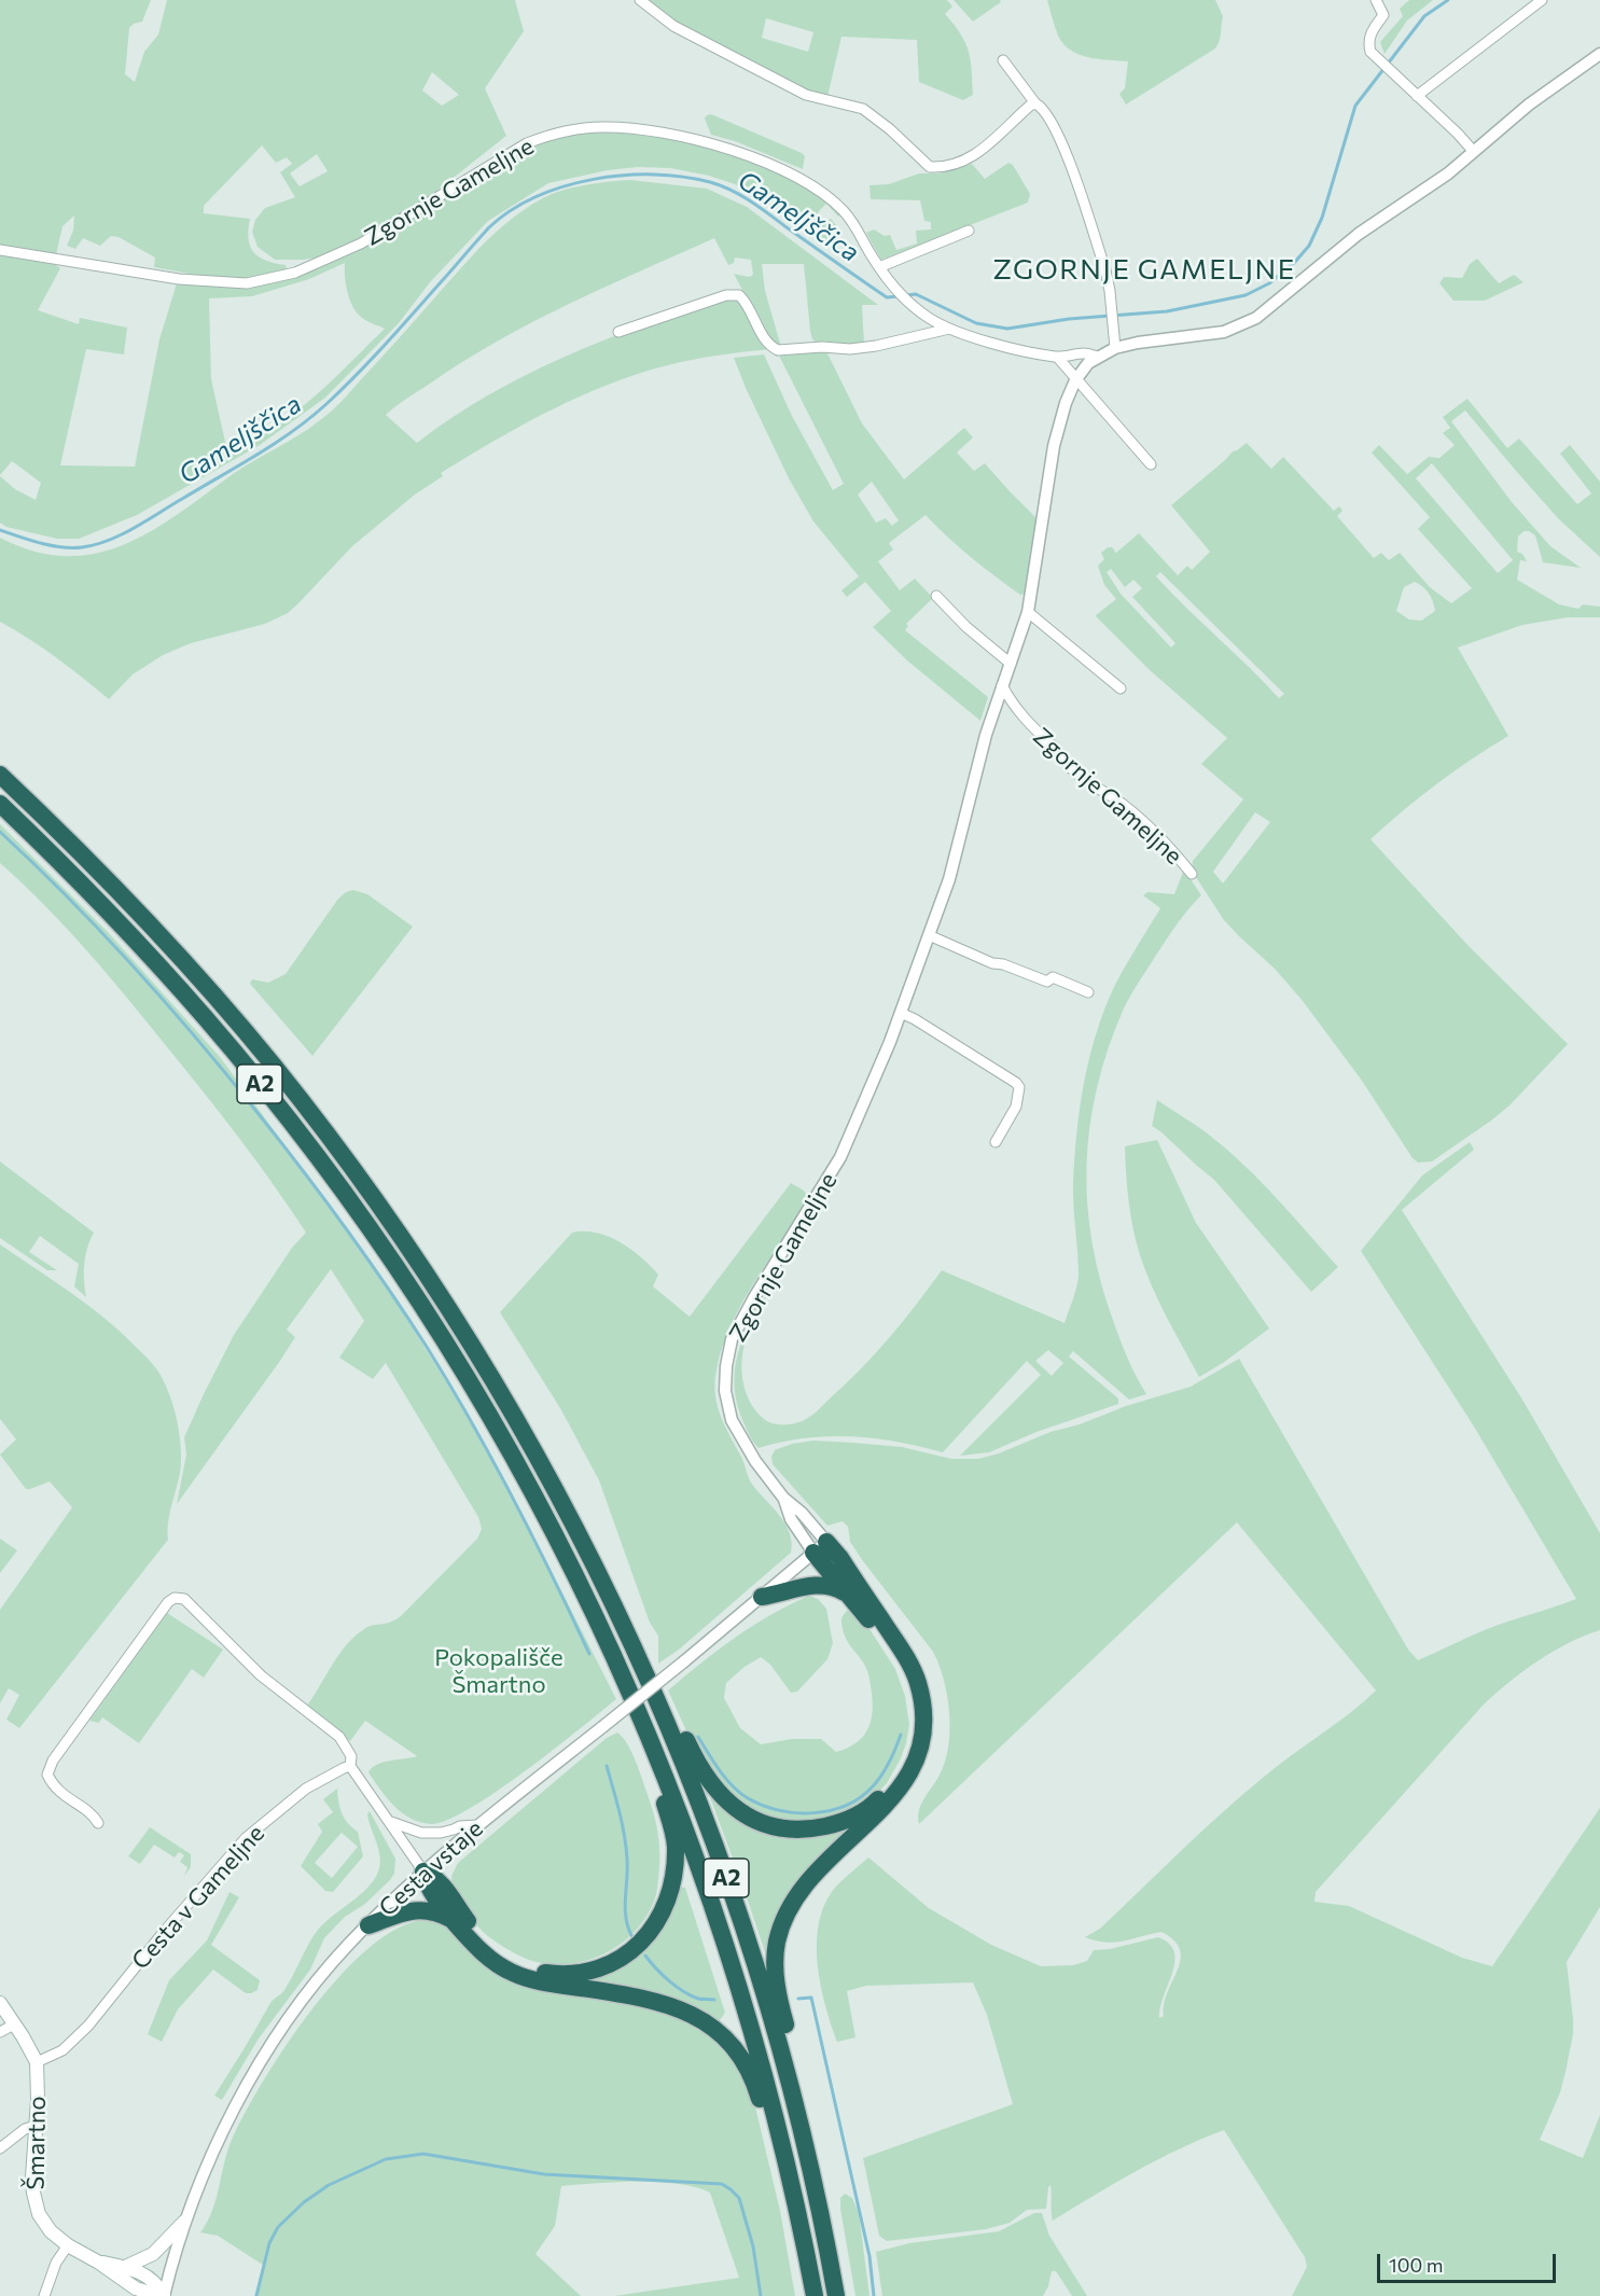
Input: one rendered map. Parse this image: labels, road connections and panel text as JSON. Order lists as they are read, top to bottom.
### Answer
{
  "streets": {
    "highway": ["A2"],
    "main road": ["Šmartno"],
    "street": ["Zgornje Gameljne", "Cesta vstaje", "Cesta v Gameljne"]
  },
  "crossings": [
    ["Zgornje Gameljne", "Cesta vstaje"],
    ["Cesta v Gameljne", "Šmartno"]
  ],
  "districts": ["ZGORNJE GAMELJNE"],
  "water": ["Gameljščica"],
  "parks": ["Pokopališče Šmartno"],
  "scale_bar": "100 m"
}
